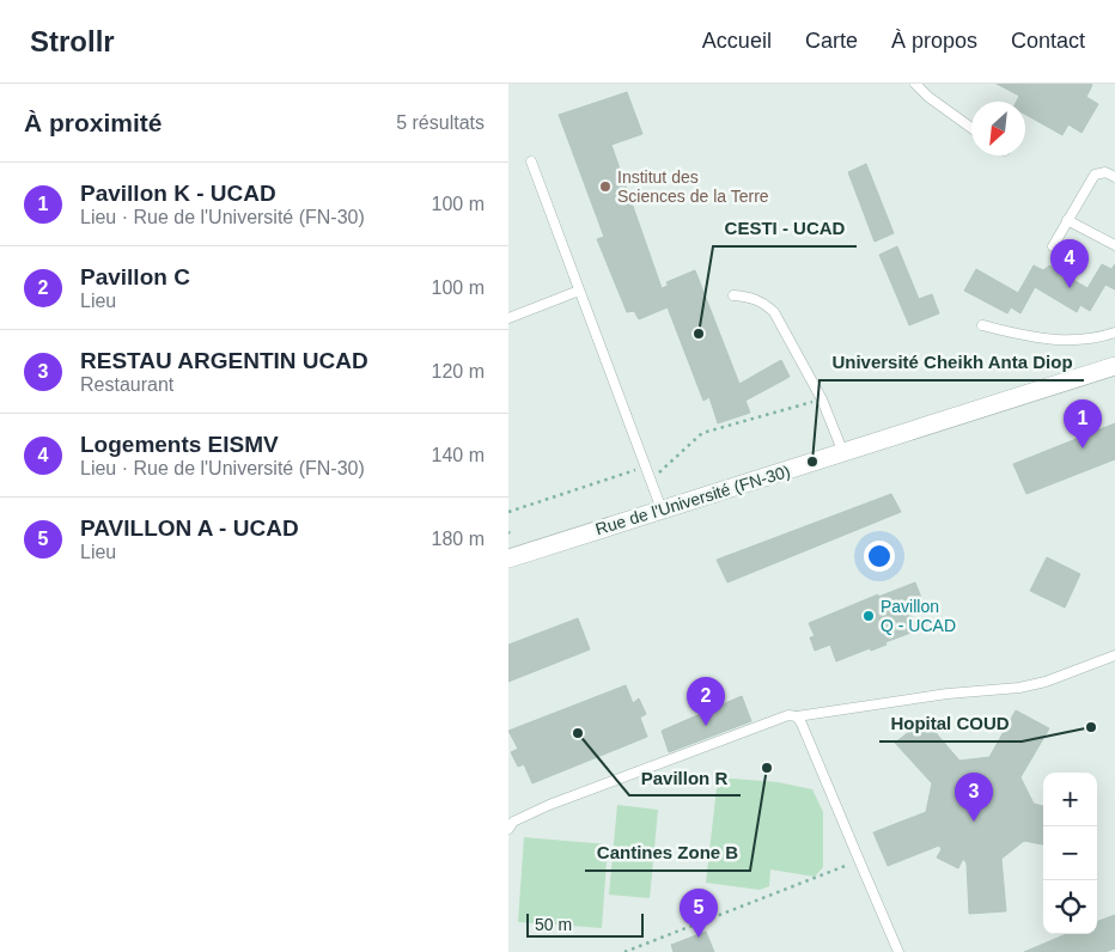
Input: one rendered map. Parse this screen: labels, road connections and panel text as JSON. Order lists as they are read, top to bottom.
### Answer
{
  "streets": {
    "street": ["Rue de l'Université (FN-30)"]
  },
  "places": [
    "Institut des Sciences de la Terre",
    "CESTI - UCAD",
    "Université Cheikh Anta Diop",
    "Pavillon Q - UCAD",
    "Hopital COUD",
    "Pavillon R",
    "Cantines Zone B"
  ],
  "scale_bar": "50 m",
  "north": "bottom left",
  "page": {
    "header": "Strollr",
    "nav": [
      "Accueil",
      "Carte",
      "À propos",
      "Contact"
    ],
    "heading": ["À proximité", "5 résultats"],
    "list": [
      {
        "mark": "1",
        "name": "Pavillon K - UCAD",
        "note": "Lieu · Rue de l'Université (FN-30)",
        "value": "100 m"
      },
      {
        "mark": "2",
        "name": "Pavillon C",
        "note": "Lieu",
        "value": "100 m"
      },
      {
        "mark": "3",
        "name": "RESTAU ARGENTIN UCAD",
        "note": "Restaurant",
        "value": "120 m"
      },
      {
        "mark": "4",
        "name": "Logements EISMV",
        "note": "Lieu · Rue de l'Université (FN-30)",
        "value": "140 m"
      },
      {
        "mark": "5",
        "name": "PAVILLON A - UCAD",
        "note": "Lieu",
        "value": "180 m"
      }
    ],
    "pins": [
      "4",
      "1",
      "2",
      "3",
      "5"
    ],
    "map_buttons": ["+", "−"],
    "scale": "50 m"
  }
}
